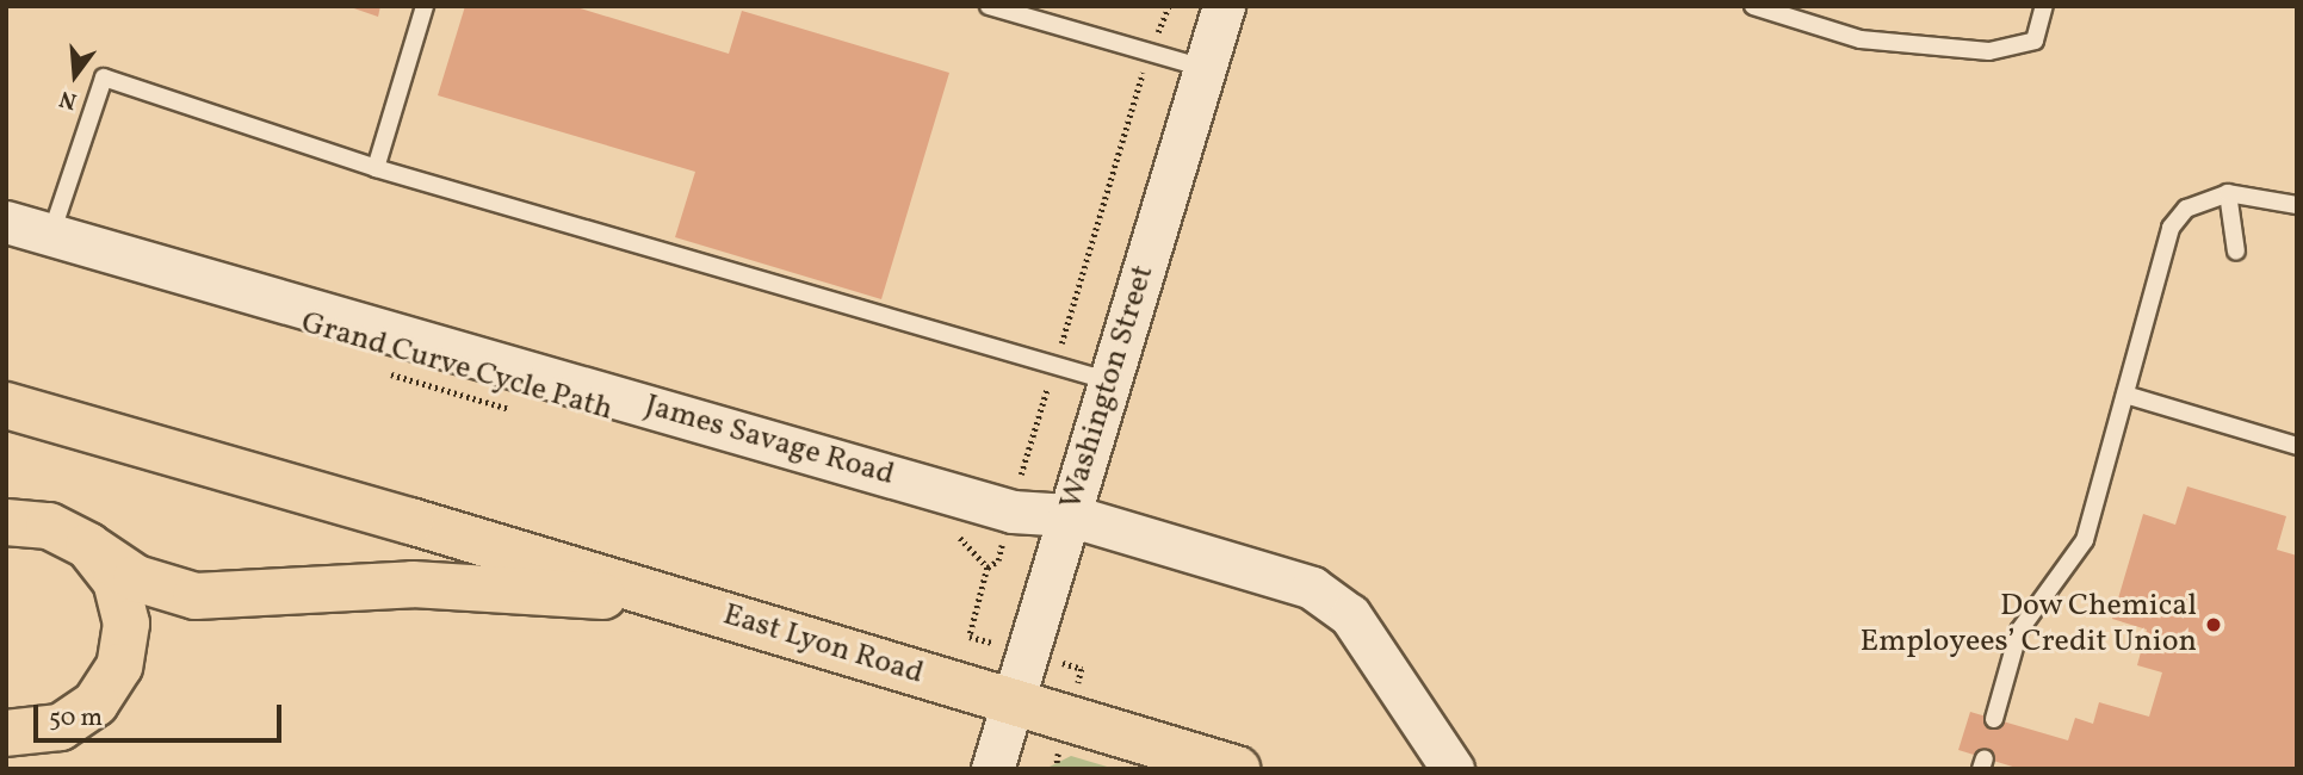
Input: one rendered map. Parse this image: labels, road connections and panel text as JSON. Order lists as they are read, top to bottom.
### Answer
{
  "streets": {
    "highway": ["East Lyon Road"],
    "street": ["Washington Street", "James Savage Road"],
    "path": ["Grand Curve Cycle Path"]
  },
  "crossings": [
    ["Washington Street", "James Savage Road"],
    ["Washington Street", "East Lyon Road"]
  ],
  "places": ["Dow Chemical Employees’ Credit Union"],
  "scale_bar": "50 m",
  "north": "bottom"
}
